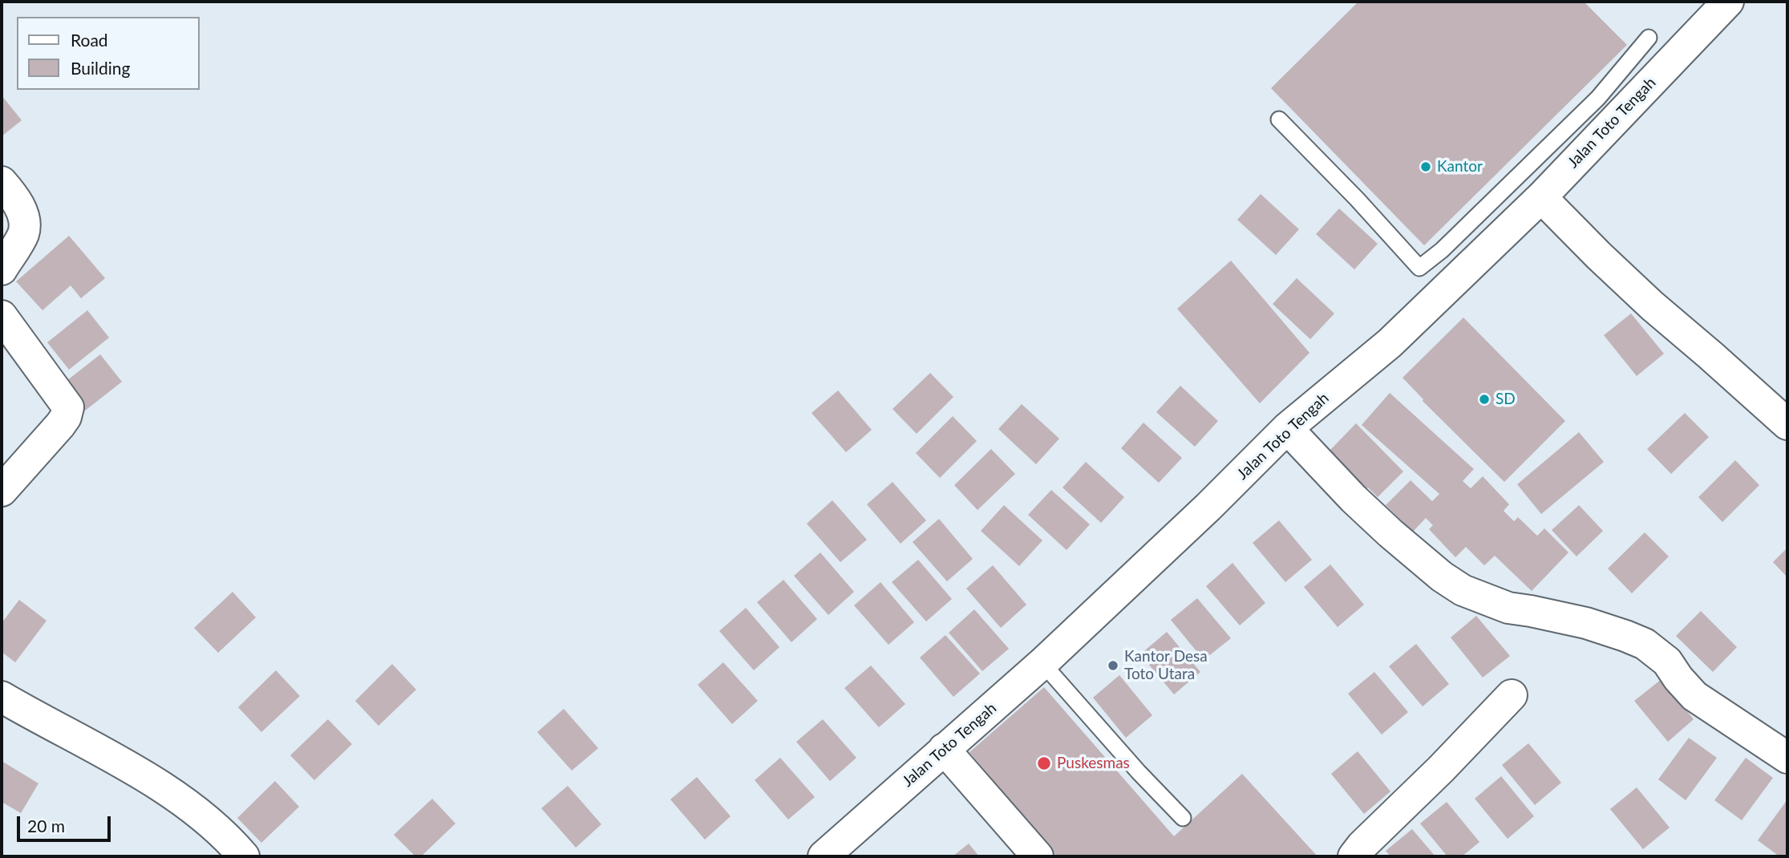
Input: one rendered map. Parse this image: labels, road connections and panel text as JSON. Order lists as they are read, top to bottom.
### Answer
{
  "streets": {
    "street": ["Jalan Toto Tengah"]
  },
  "places": [
    "Kantor",
    "SD",
    "Kantor Desa Toto Utara",
    "Puskesmas"
  ],
  "legend": ["Road", "Building"],
  "scale_bar": "20 m"
}
